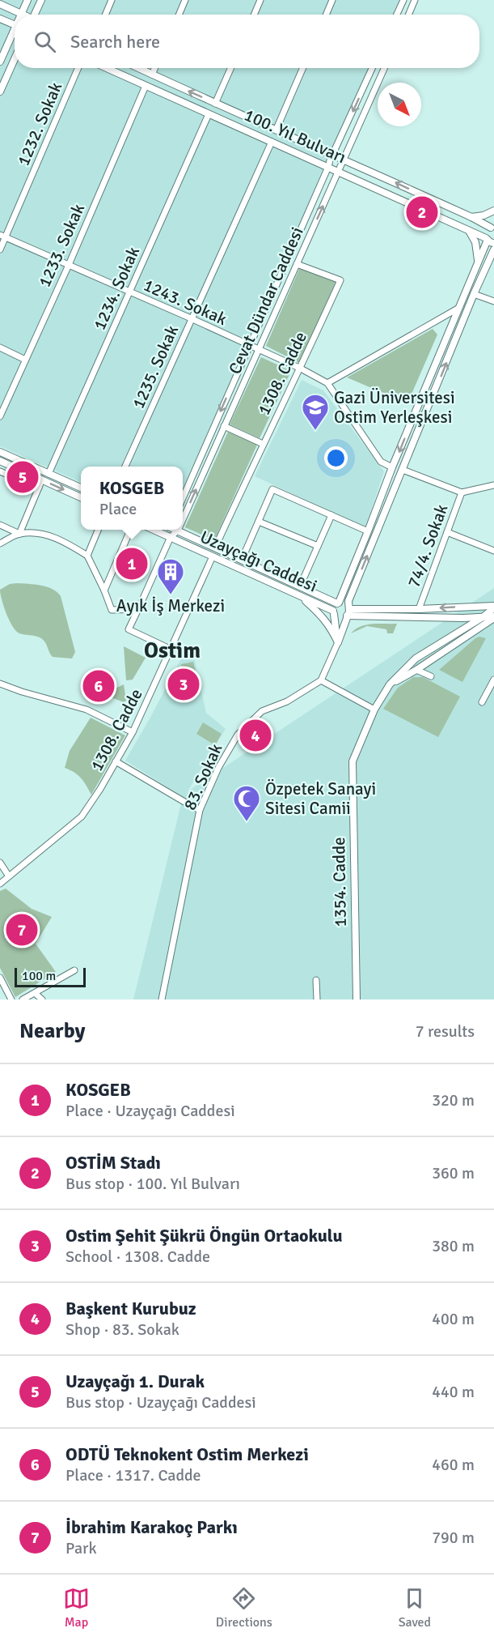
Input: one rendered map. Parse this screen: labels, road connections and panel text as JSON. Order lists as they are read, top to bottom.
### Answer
{
  "streets": {
    "main road": ["100. Yıl Bulvarı", "Uzayçağı Caddesi", "1354. Cadde"],
    "street": [
      "1232. Sokak",
      "1233. Sokak",
      "1234. Sokak",
      "Cevat Dündar Caddesi",
      "1243. Sokak",
      "1235. Sokak",
      "1308. Cadde",
      "74/4. Sokak",
      "83. Sokak"
    ]
  },
  "crossings": [
    ["1232. Sokak", "1243. Sokak"],
    ["100. Yıl Bulvarı", "1233. Sokak"],
    ["100. Yıl Bulvarı", "1234. Sokak"],
    ["100. Yıl Bulvarı", "Cevat Dündar Caddesi"],
    ["100. Yıl Bulvarı", "1235. Sokak"],
    ["1233. Sokak", "1243. Sokak"],
    ["1234. Sokak", "1243. Sokak"],
    ["Cevat Dündar Caddesi", "1243. Sokak"],
    ["Cevat Dündar Caddesi", "1308. Cadde"],
    ["Cevat Dündar Caddesi", "Uzayçağı Caddesi"],
    ["1243. Sokak", "1235. Sokak"],
    ["1243. Sokak", "1308. Cadde"],
    ["1308. Cadde", "Uzayçağı Caddesi"]
  ],
  "districts": ["Ostim"],
  "places": {
    "school or university": ["Gazi Üniversitesi Ostim Yerleşkesi"],
    "building": ["Ayık İş Merkezi"],
    "mosque": ["Özpetek Sanayi Sitesi Camii"]
  },
  "scale_bar": "100 m",
  "north": "bottom right",
  "page": {
    "search": "Search here",
    "pins": [
      "2",
      "5",
      "1",
      "3",
      "6",
      "4",
      "7"
    ],
    "popup": ["KOSGEB", "Place"],
    "scale": "100 m",
    "heading": ["Nearby", "7 results"],
    "list": [
      {
        "mark": "1",
        "name": "KOSGEB",
        "note": "Place · Uzayçağı Caddesi",
        "value": "320 m"
      },
      {
        "mark": "2",
        "name": "OSTİM Stadı",
        "note": "Bus stop · 100. Yıl Bulvarı",
        "value": "360 m"
      },
      {
        "mark": "3",
        "name": "Ostim Şehit Şükrü Öngün Ortaokulu",
        "note": "School · 1308. Cadde",
        "value": "380 m"
      },
      {
        "mark": "4",
        "name": "Başkent Kurubuz",
        "note": "Shop · 83. Sokak",
        "value": "400 m"
      },
      {
        "mark": "5",
        "name": "Uzayçağı 1. Durak",
        "note": "Bus stop · Uzayçağı Caddesi",
        "value": "440 m"
      },
      {
        "mark": "6",
        "name": "ODTÜ Teknokent Ostim Merkezi",
        "note": "Place · 1317. Cadde",
        "value": "460 m"
      },
      {
        "mark": "7",
        "name": "İbrahim Karakoç Parkı",
        "note": "Park",
        "value": "790 m"
      }
    ],
    "nav": ["Map", "Directions", "Saved"]
  }
}
